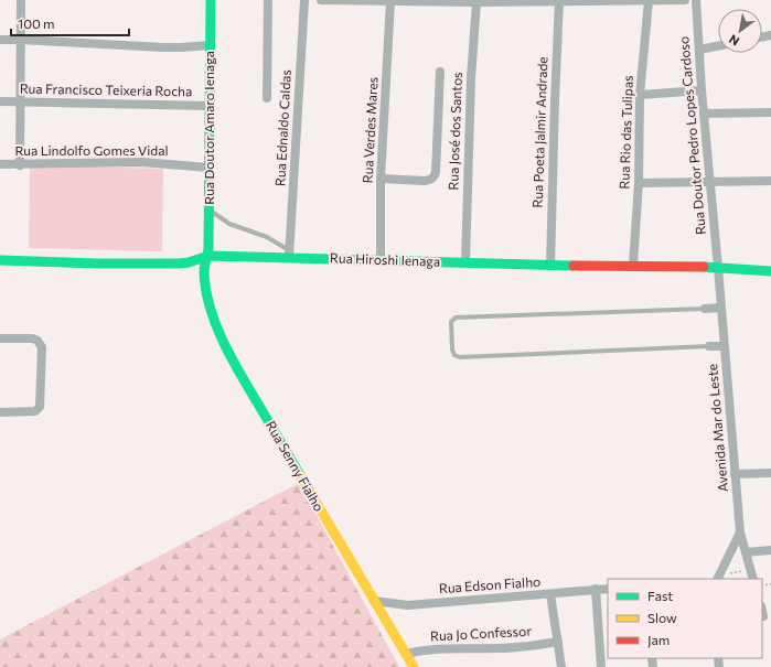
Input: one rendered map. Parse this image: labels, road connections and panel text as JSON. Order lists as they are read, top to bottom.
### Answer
{
  "streets": {
    "street": [
      "Rua Francisco Teixeria Rocha",
      "Rua Doutor Amaro Ienaga",
      "Rua Ednaldo Caldas",
      "Rua Verdes Mares",
      "Rua José dos Santos",
      "Rua Poeta Jalmir Andrade",
      "Rua Rio das Tulipas",
      "Rua Doutor Pedro Lopes Cardoso",
      "Rua Lindolfo Gomes Vidal",
      "Rua Hiroshi Ienaga",
      "Avenida Mar do Leste",
      "Rua Senny Fialho",
      "Rua Edson Fialho",
      "Rua Jo Confessor"
    ]
  },
  "crossings": [
    ["Rua Francisco Teixeria Rocha", "Rua Doutor Amaro Ienaga"],
    ["Rua Doutor Amaro Ienaga", "Rua Lindolfo Gomes Vidal"],
    ["Rua Doutor Amaro Ienaga", "Rua Hiroshi Ienaga"],
    ["Rua Doutor Amaro Ienaga", "Rua Senny Fialho"],
    ["Rua Ednaldo Caldas", "Rua Hiroshi Ienaga"],
    ["Rua Verdes Mares", "Rua Hiroshi Ienaga"],
    ["Rua José dos Santos", "Rua Hiroshi Ienaga"],
    ["Rua Poeta Jalmir Andrade", "Rua Hiroshi Ienaga"],
    ["Rua Rio das Tulipas", "Rua Hiroshi Ienaga"],
    ["Rua Doutor Pedro Lopes Cardoso", "Rua Hiroshi Ienaga"],
    ["Rua Doutor Pedro Lopes Cardoso", "Avenida Mar do Leste"],
    ["Rua Hiroshi Ienaga", "Avenida Mar do Leste"],
    ["Rua Hiroshi Ienaga", "Rua Senny Fialho"],
    ["Rua Senny Fialho", "Rua Edson Fialho"],
    ["Rua Senny Fialho", "Rua Jo Confessor"]
  ],
  "legend": ["Fast", "Slow", "Jam"],
  "scale_bar": "100 m",
  "north": "bottom left"
}
